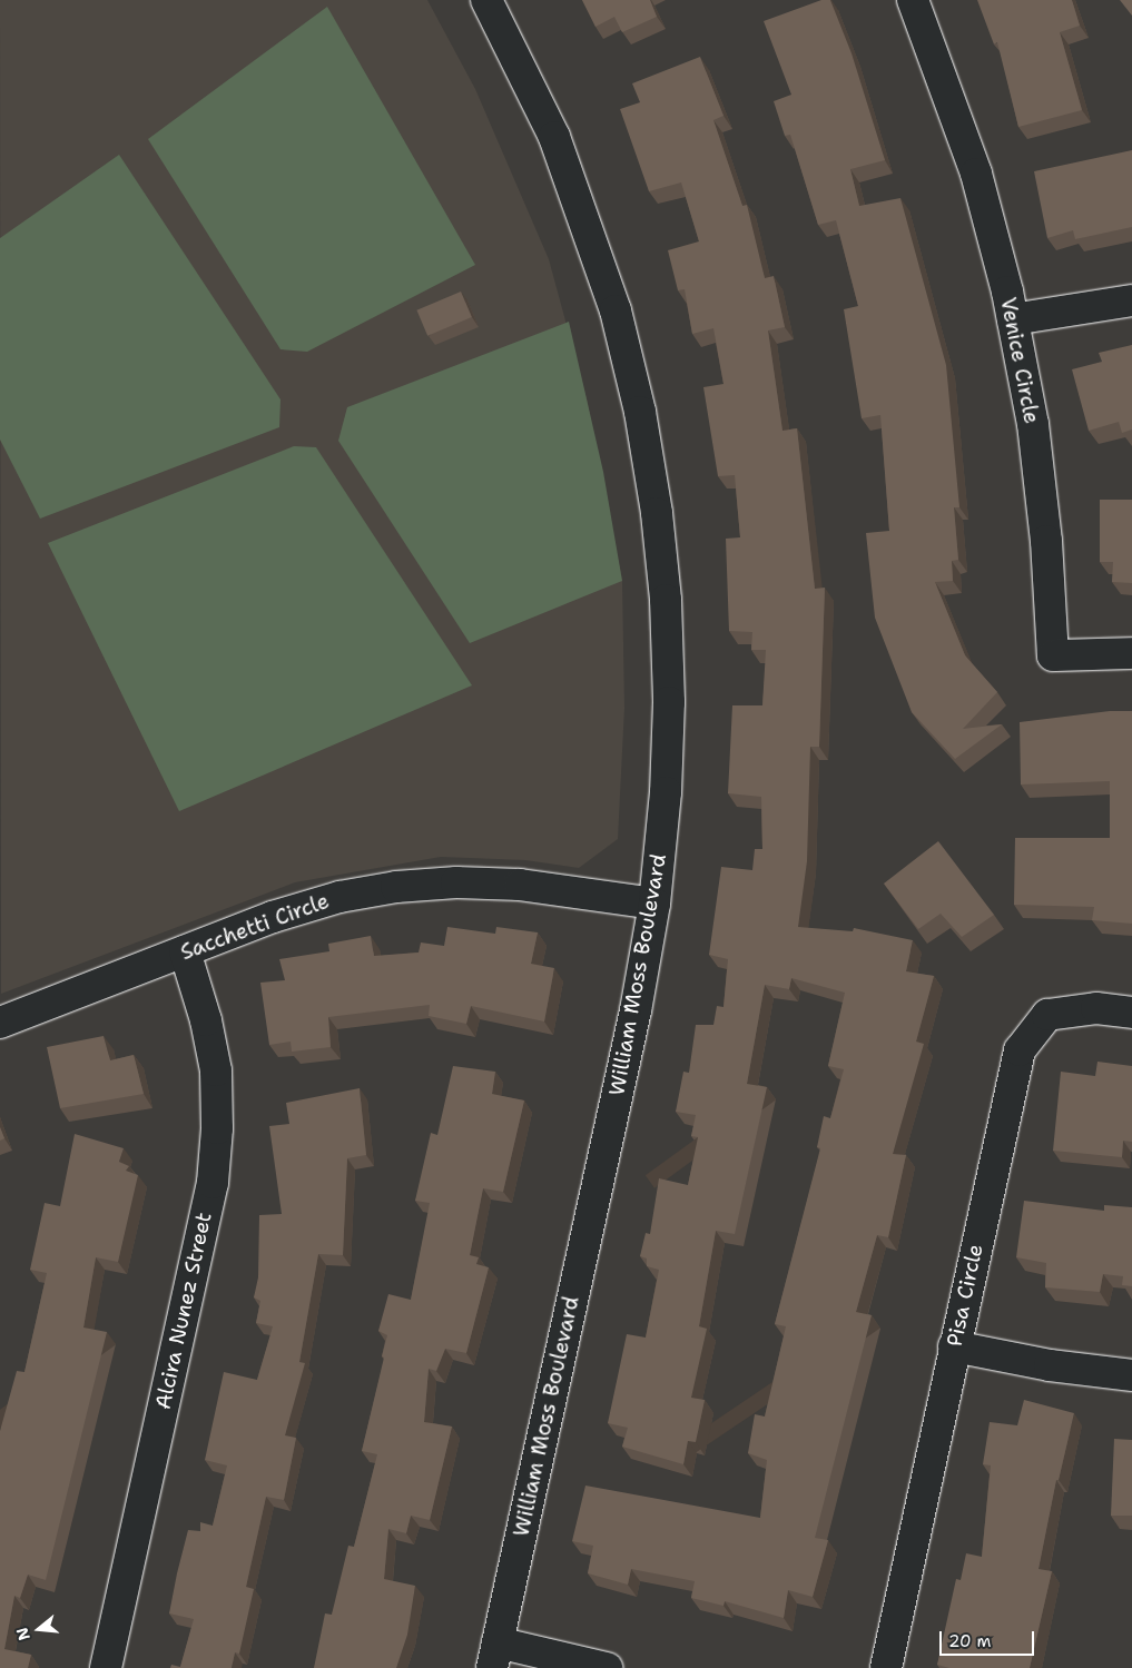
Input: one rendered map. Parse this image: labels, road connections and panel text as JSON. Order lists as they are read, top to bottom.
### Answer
{
  "streets": {
    "street": [
      "Venice Circle",
      "Sacchetti Circle",
      "William Moss Boulevard",
      "Pisa Circle",
      "Alcira Nunez Street"
    ]
  },
  "crossings": [
    ["Sacchetti Circle", "William Moss Boulevard"],
    ["Sacchetti Circle", "Alcira Nunez Street"]
  ],
  "scale_bar": "20 m",
  "north": "left"
}
